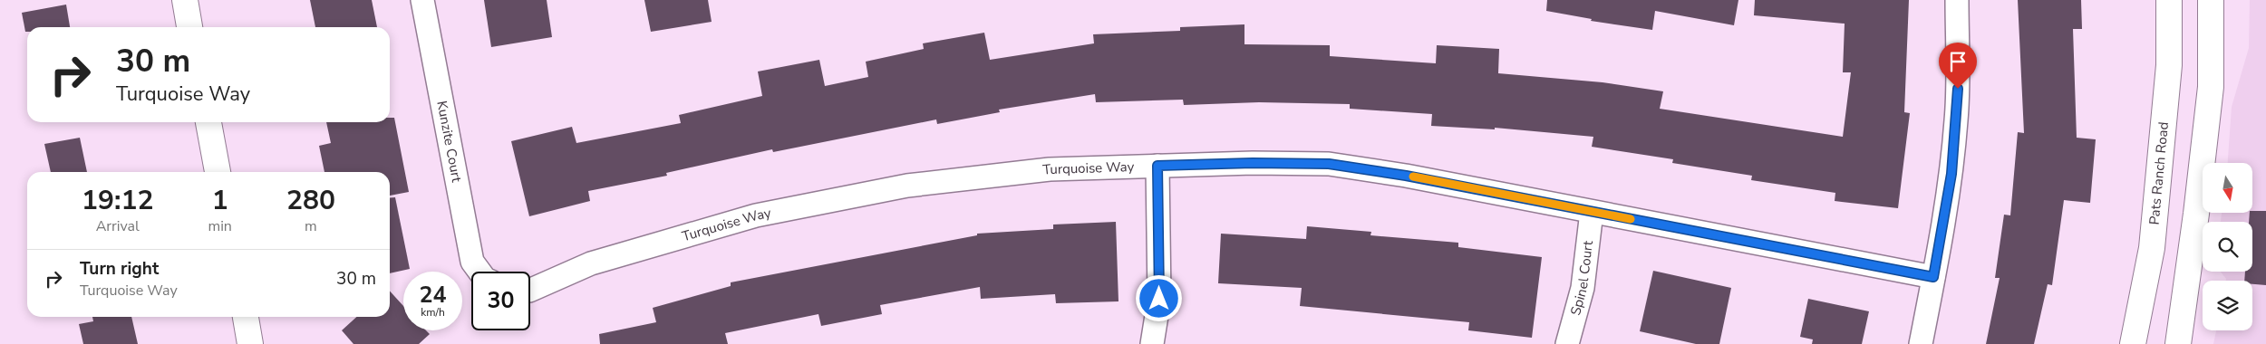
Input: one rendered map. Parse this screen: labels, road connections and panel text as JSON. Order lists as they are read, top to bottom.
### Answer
{
  "streets": {
    "street": [
      "Kunzite Court",
      "Turquoise Way",
      "Pats Ranch Road",
      "Spinel Court"
    ]
  },
  "crossings": [
    ["Turquoise Way", "Spinel Court"]
  ],
  "north": "bottom",
  "page": {
    "turn": ["30 m", "Turquoise Way"],
    "eta": [
      "19:12",
      "Arrival",
      "1",
      "min",
      "280",
      "m"
    ],
    "list": [
      {
        "name": "Turn right",
        "note": "Turquoise Way",
        "value": "30 m"
      }
    ],
    "speed": "24 km/h",
    "limit": "30"
  }
}
